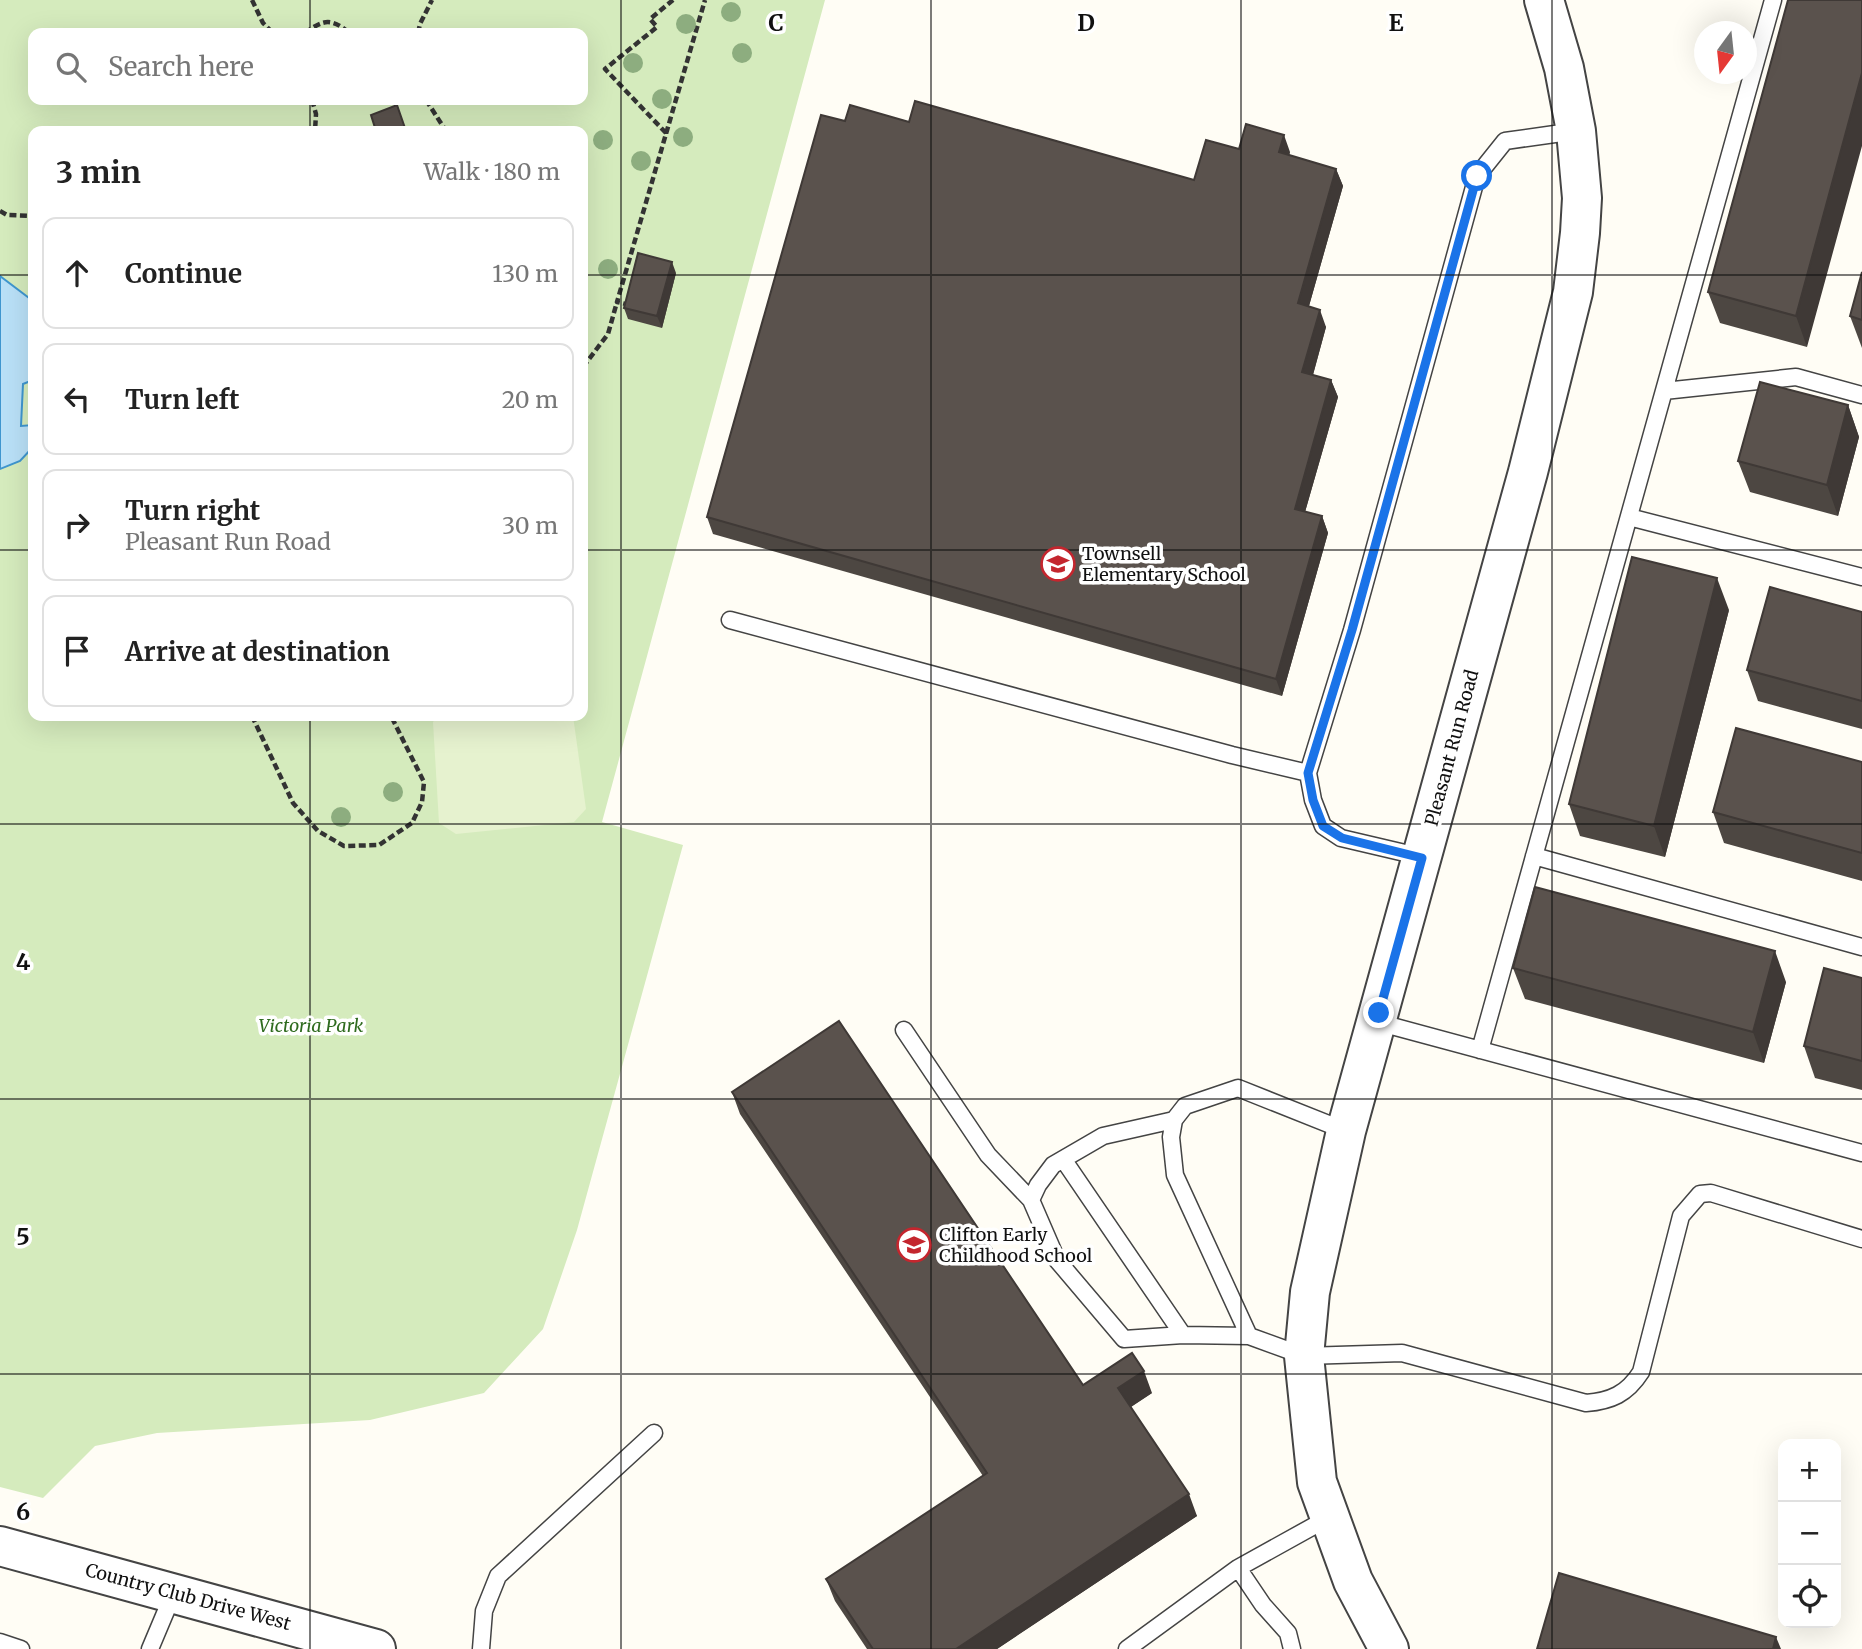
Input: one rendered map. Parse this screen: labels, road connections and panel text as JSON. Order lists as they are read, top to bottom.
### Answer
{
  "streets": {
    "street": ["Pleasant Run Road", "Country Club Drive West"]
  },
  "parks": ["Victoria Park"],
  "places": {
    "school or university": ["Townsell Elementary School", "Clifton Early Childhood School"]
  },
  "north": "bottom",
  "page": {
    "search": "Search here",
    "heading": ["3 min", "Walk · 180 m"],
    "list": [
      ["Continue", "130 m"],
      ["Turn left", "20 m"],
      ["Turn right", "Pleasant Run Road", "30 m"],
      "Arrive at destination"
    ],
    "map_buttons": ["+", "−"]
  },
  "grid": {
    "columns": ["C", "D", "E"],
    "rows": ["4", "5", "6"]
  }
}
